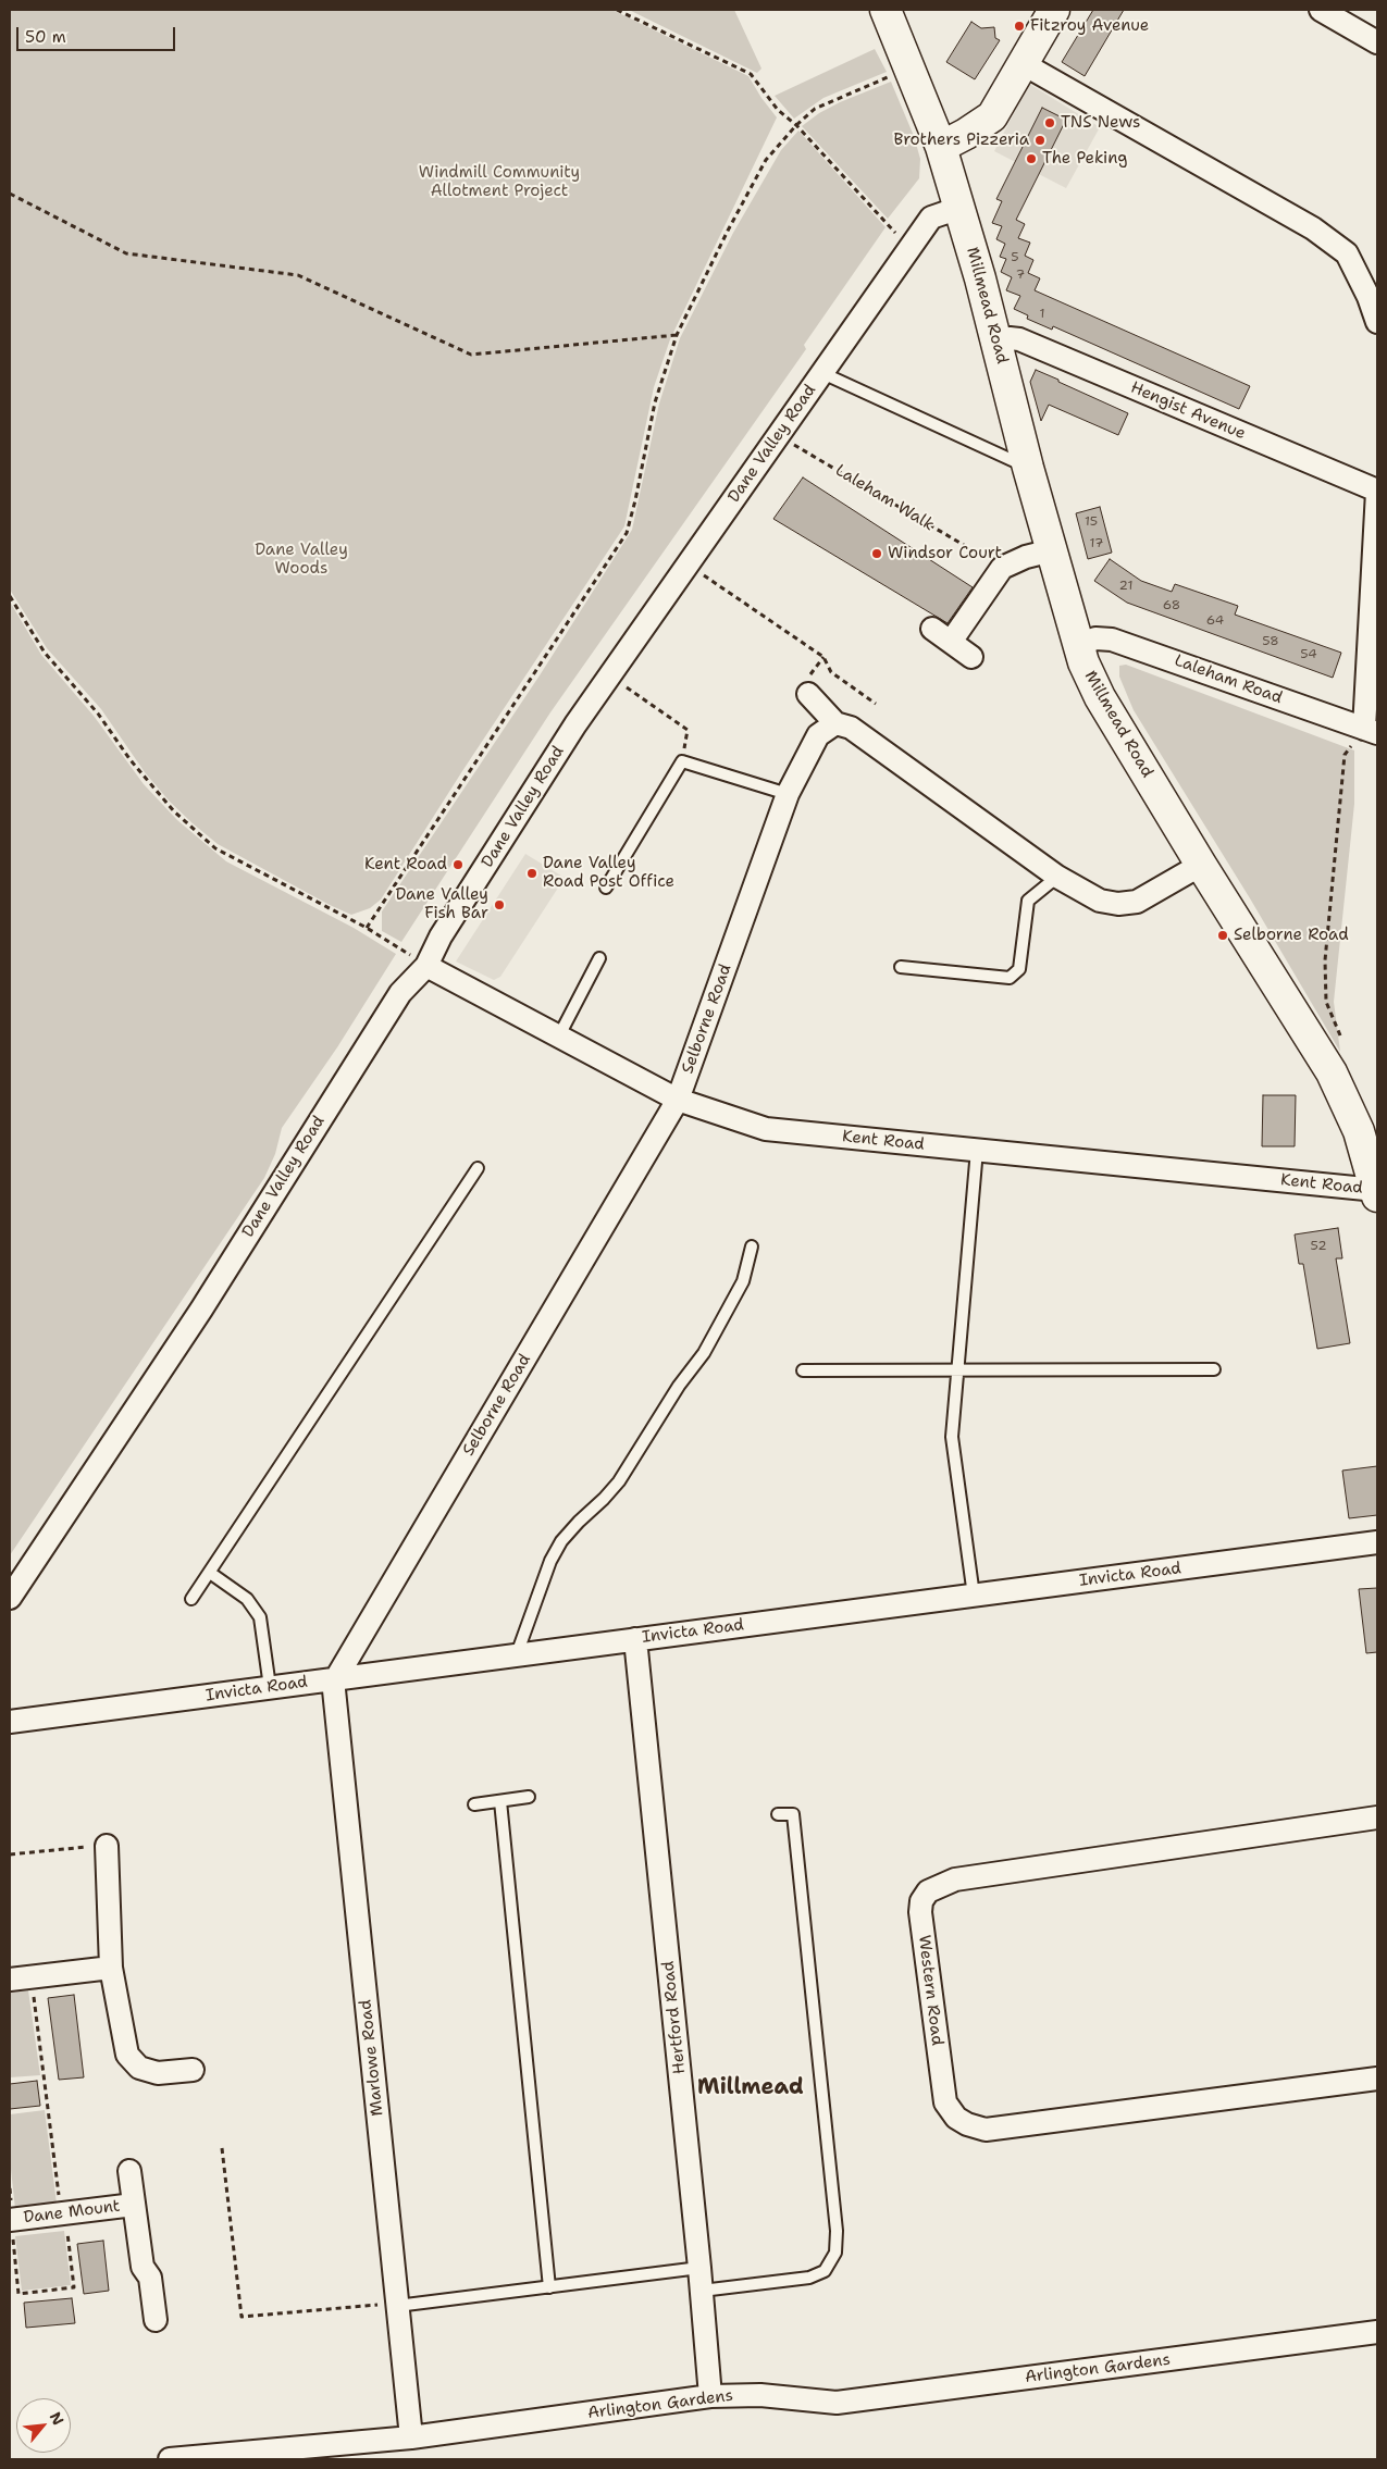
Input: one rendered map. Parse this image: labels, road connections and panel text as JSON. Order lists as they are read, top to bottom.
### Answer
{
  "streets": {
    "main road": ["Millmead Road"],
    "street": [
      "Hengist Avenue",
      "Dane Valley Road",
      "Laleham Road",
      "Selborne Road",
      "Kent Road",
      "Invicta Road",
      "Western Road",
      "Hertford Road",
      "Marlowe Road",
      "Dane Mount",
      "Arlington Gardens"
    ],
    "path": ["Laleham Walk"]
  },
  "crossings": [
    ["Millmead Road", "Hengist Avenue"],
    ["Millmead Road", "Dane Valley Road"],
    ["Millmead Road", "Laleham Road"],
    ["Millmead Road", "Kent Road"],
    ["Dane Valley Road", "Laleham Walk"],
    ["Dane Valley Road", "Kent Road"],
    ["Selborne Road", "Kent Road"],
    ["Selborne Road", "Invicta Road"],
    ["Selborne Road", "Marlowe Road"],
    ["Invicta Road", "Hertford Road"],
    ["Invicta Road", "Marlowe Road"],
    ["Hertford Road", "Arlington Gardens"],
    ["Marlowe Road", "Arlington Gardens"]
  ],
  "districts": ["Millmead"],
  "parks": ["Windmill Community Allotment Project", "Dane Valley Woods"],
  "places": [
    "Fitzroy Avenue",
    "TNS News",
    "Brothers Pizzeria",
    "The Peking",
    "Windsor Court",
    "Kent Road",
    "Dane Valley Road Post Office",
    "Dane Valley Fish Bar",
    "Selborne Road"
  ],
  "house_numbers": [
    "5",
    "7",
    "1",
    "15",
    "17",
    "21",
    "68",
    "64",
    "58",
    "54",
    "52"
  ],
  "scale_bar": "50 m",
  "north": "top right"
}
